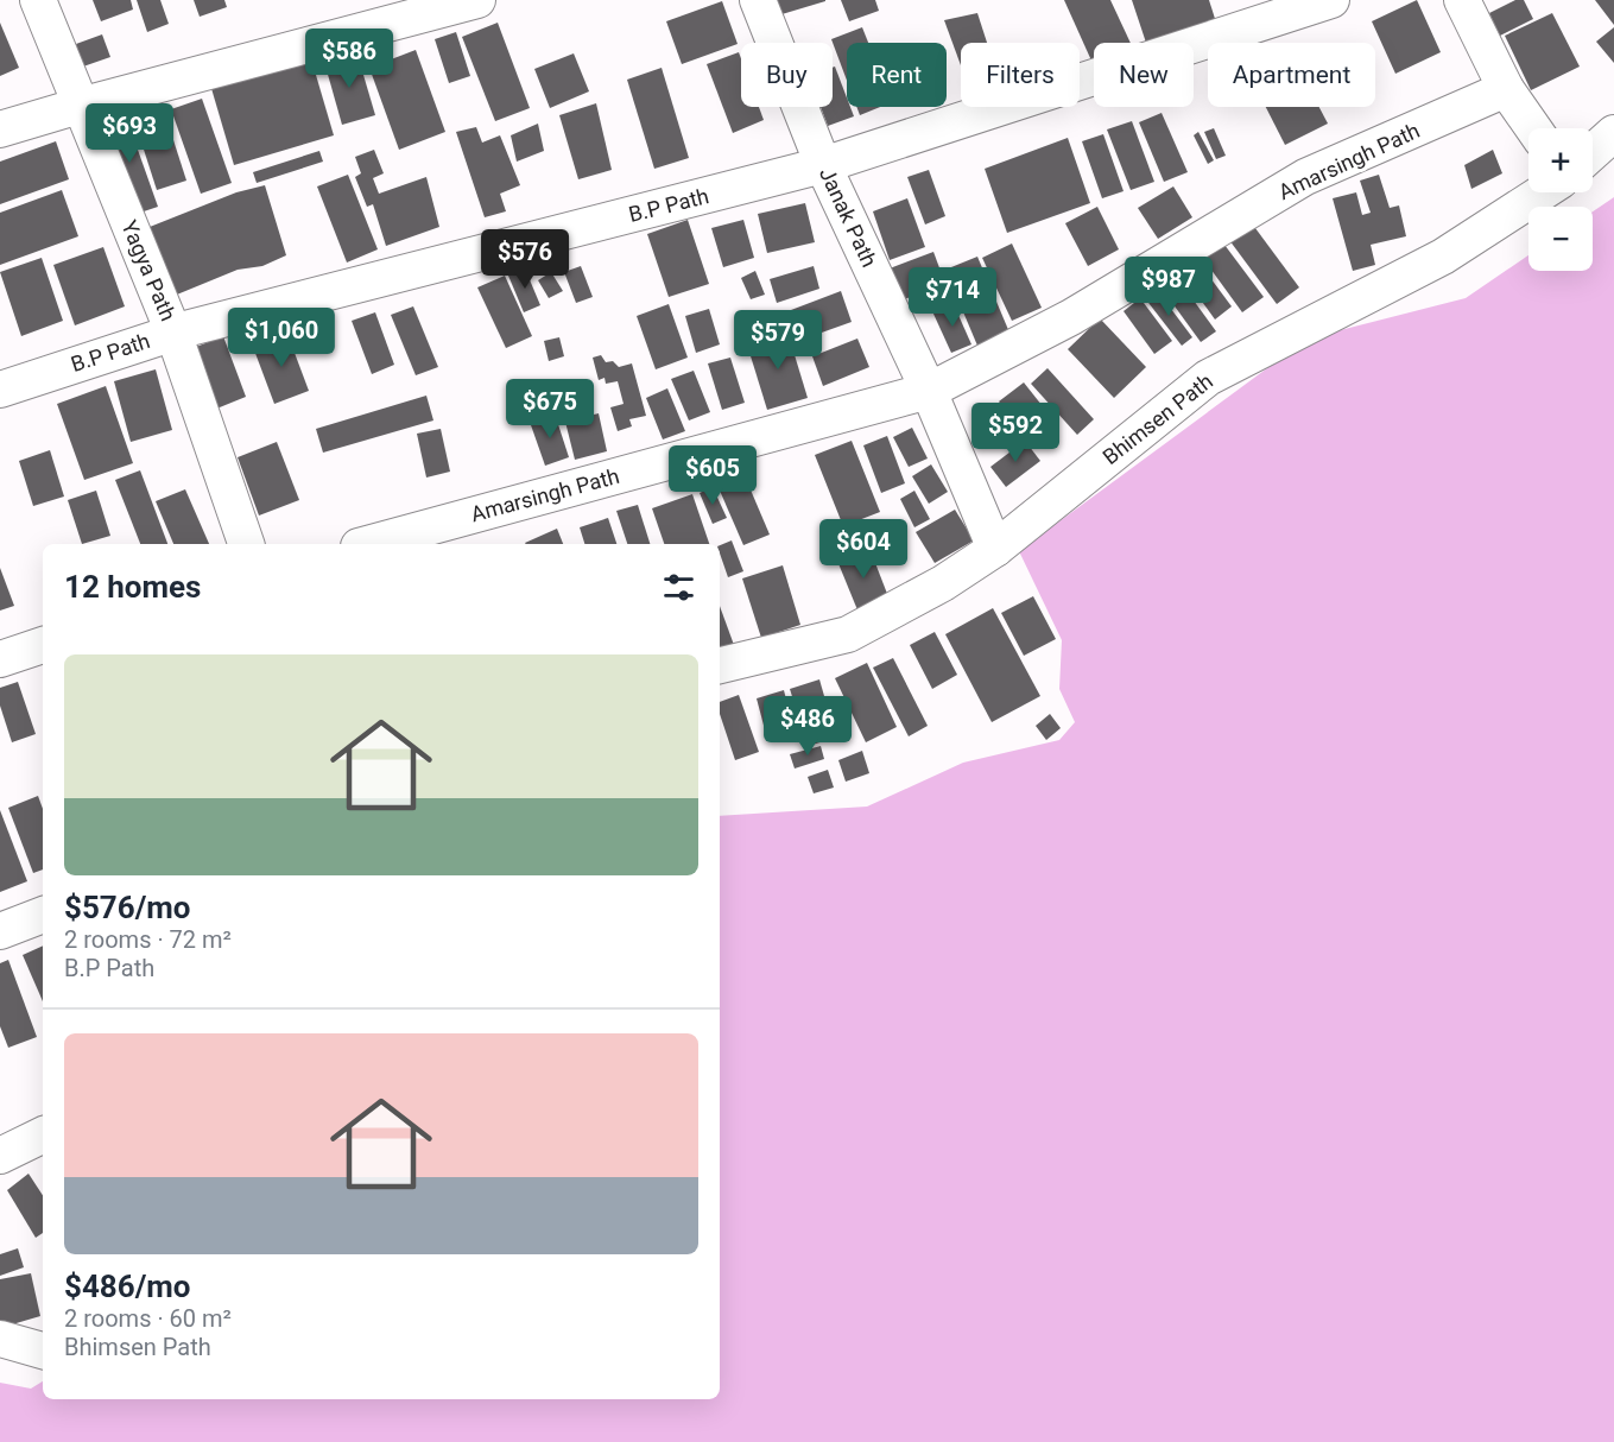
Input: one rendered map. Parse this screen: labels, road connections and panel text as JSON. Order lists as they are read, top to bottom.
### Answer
{
  "streets": {
    "street": [
      "Amarsingh Path",
      "B.P Path",
      "Janak Path",
      "Yagya Path",
      "Bhimsen Path"
    ]
  },
  "crossings": [
    ["Amarsingh Path", "Janak Path"],
    ["B.P Path", "Janak Path"],
    ["B.P Path", "Yagya Path"],
    ["Janak Path", "Bhimsen Path"]
  ],
  "page": {
    "price": [
      "$586",
      "$693",
      "$576",
      "$987",
      "$714",
      "$1,060",
      "$579",
      "$675",
      "$592",
      "$605",
      "$604",
      "$486"
    ],
    "chip": [
      "Buy",
      "Rent",
      "Filters",
      "New",
      "Apartment"
    ],
    "map_buttons": ["+", "−"],
    "heading": "12 homes",
    "list": [
      {
        "name": "$576/mo",
        "note": "2 rooms · 72 m² · B.P Path"
      },
      {
        "name": "$486/mo",
        "note": "2 rooms · 60 m² · Bhimsen Path"
      }
    ]
  }
}
